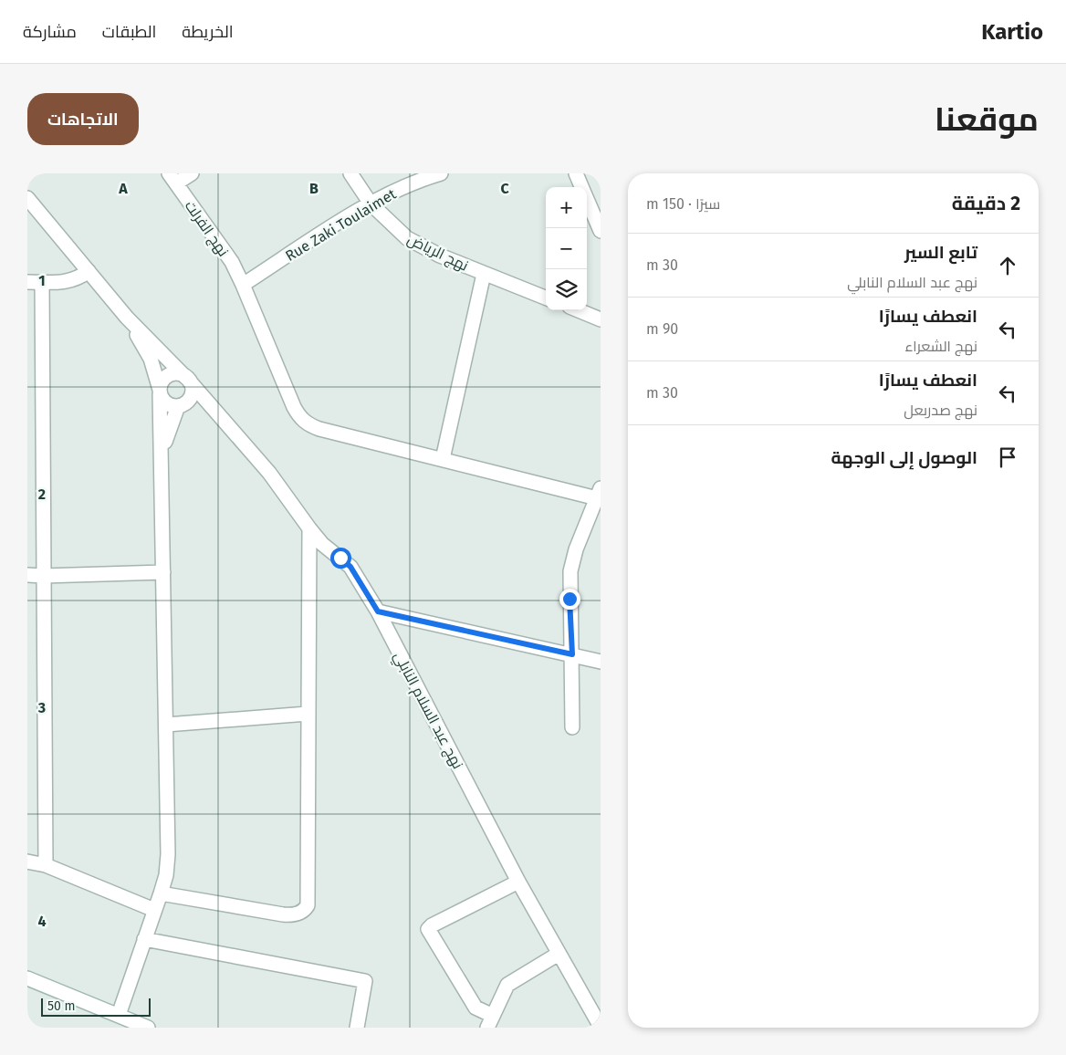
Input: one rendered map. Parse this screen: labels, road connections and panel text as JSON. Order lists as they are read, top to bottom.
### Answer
{
  "streets": {
    "street": [
      "Rue Zaki Toulaimet",
      "نهج الفرلت",
      "نهج الرياض",
      "نهج عبد السلام النابلي"
    ]
  },
  "crossings": [
    ["Rue Zaki Toulaimet", "نهج الفرلت"],
    ["Rue Zaki Toulaimet", "نهج الرياض"]
  ],
  "scale_bar": "50 m",
  "page": {
    "header": "Kartio",
    "nav": ["الخريطة", "الطبقات", "مشاركة"],
    "title": "موقعنا",
    "buttons": "الاتجاهات",
    "heading": ["2 دقيقة", "سيرًا · 150 m"],
    "map_buttons": ["+", "−"],
    "list": [
      ["تابع السير", "نهج عبد السلام النابلي", "30 m"],
      ["انعطف يسارًا", "نهج الشعراء", "90 m"],
      ["انعطف يسارًا", "نهج صدربعل", "30 m"],
      "الوصول إلى الوجهة"
    ],
    "scale": "50 m"
  },
  "grid": {
    "columns": ["A", "B", "C"],
    "rows": [
      "1",
      "2",
      "3",
      "4"
    ]
  }
}
